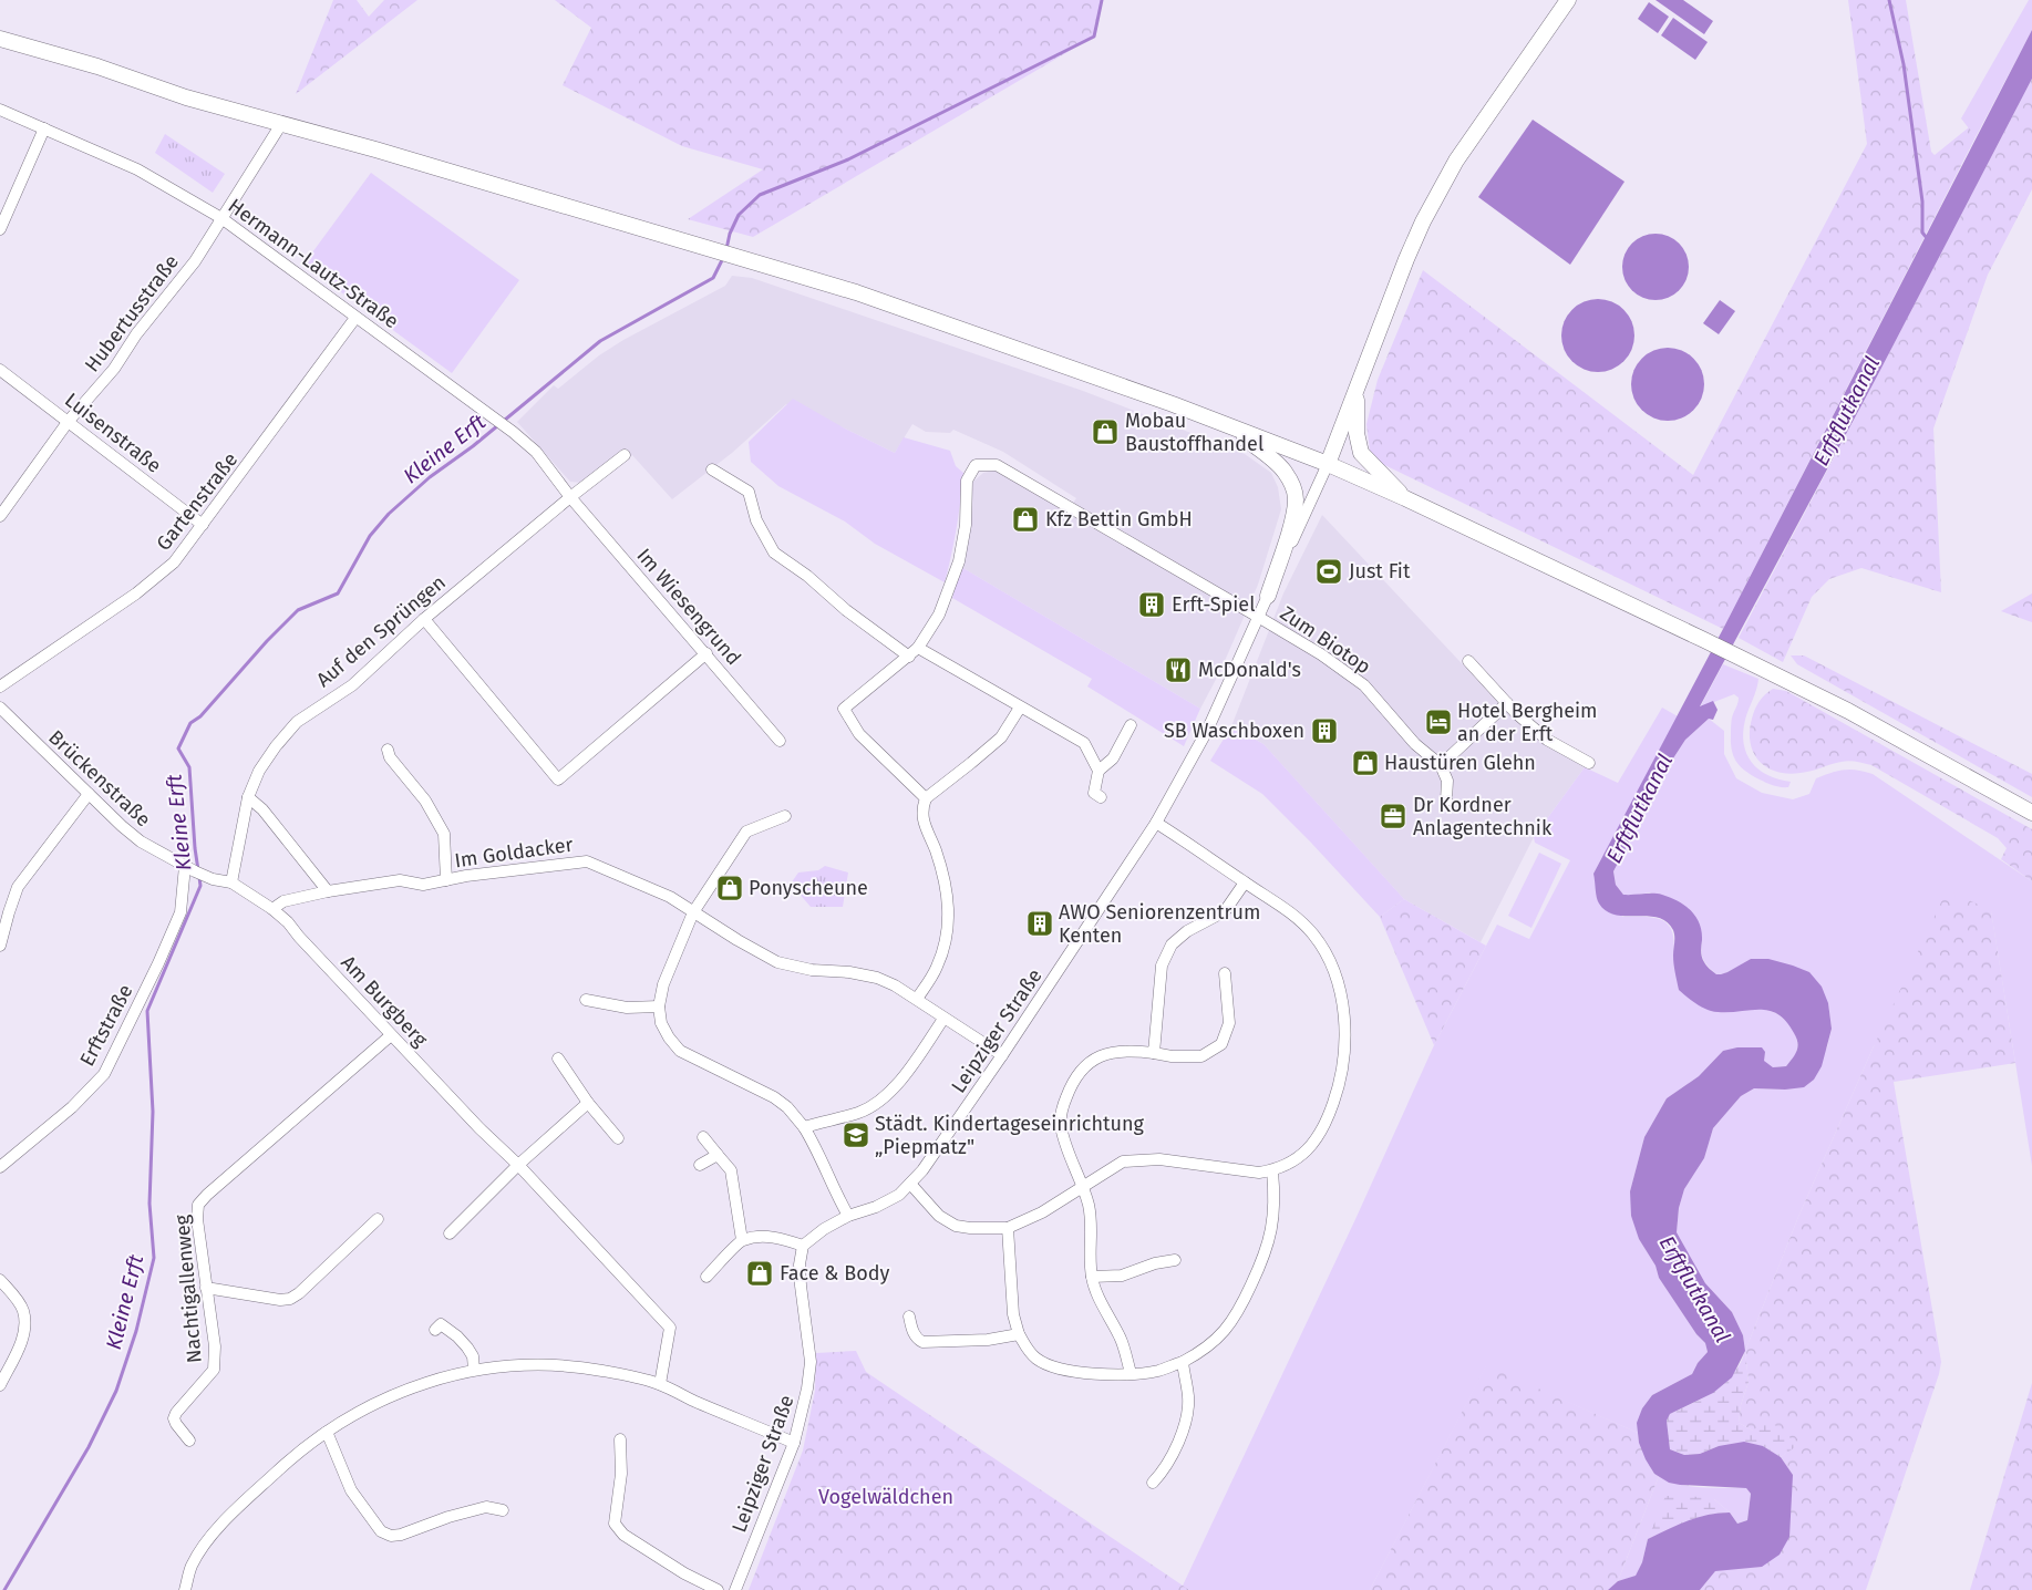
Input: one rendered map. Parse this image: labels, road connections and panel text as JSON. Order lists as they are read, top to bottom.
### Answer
{
  "streets": {
    "street": [
      "Hermann-Lautz-Straße",
      "Hubertusstraße",
      "Luisenstraße",
      "Gartenstraße",
      "Im Wiesengrund",
      "Auf den Sprüngen",
      "Zum Biotop",
      "Brückenstraße",
      "Im Goldacker",
      "Am Burgberg",
      "Erftstraße",
      "Leipziger Straße",
      "Nachtigallenweg"
    ]
  },
  "crossings": [
    ["Hermann-Lautz-Straße", "Hubertusstraße"],
    ["Hermann-Lautz-Straße", "Gartenstraße"],
    ["Hermann-Lautz-Straße", "Im Wiesengrund"],
    ["Hermann-Lautz-Straße", "Auf den Sprüngen"],
    ["Hubertusstraße", "Luisenstraße"],
    ["Luisenstraße", "Gartenstraße"],
    ["Im Wiesengrund", "Auf den Sprüngen"],
    ["Auf den Sprüngen", "Am Burgberg"],
    ["Zum Biotop", "Leipziger Straße"],
    ["Brückenstraße", "Am Burgberg"],
    ["Brückenstraße", "Erftstraße"],
    ["Im Goldacker", "Am Burgberg"],
    ["Im Goldacker", "Leipziger Straße"],
    ["Am Burgberg", "Nachtigallenweg"]
  ],
  "water": ["Erftflutkanal", "Kleine Erft"],
  "parks": ["Vogelwäldchen"],
  "places": {
    "shop": [
      "Mobau Baustoffhandel",
      "Kfz Bettin GmbH",
      "Haustüren Glehn",
      "Ponyscheune",
      "Face & Body"
    ],
    "sports": ["Just Fit"],
    "building": ["Erft-Spiel", "SB Waschboxen", "AWO Seniorenzentrum Kenten"],
    "restaurant": ["McDonald's"],
    "hotel": ["Hotel Bergheim an der Erft"],
    "office": ["Dr Kordner Anlagentechnik"],
    "school or university": ["Städt. Kindertageseinrichtung „Piepmatz\""]
  }
}
